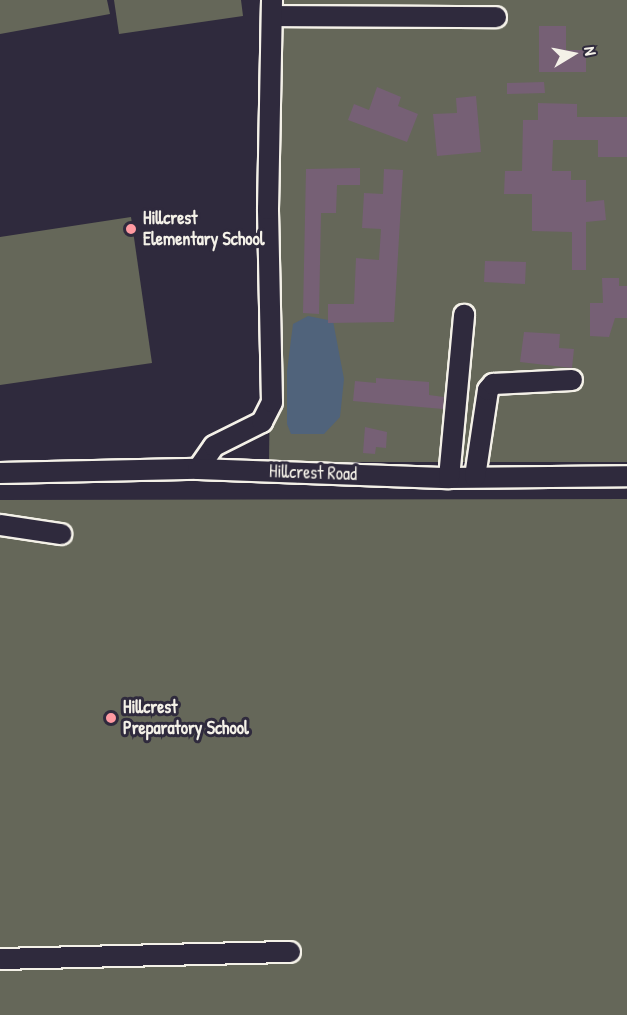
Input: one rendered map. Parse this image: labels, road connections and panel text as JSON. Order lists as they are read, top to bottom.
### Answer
{
  "streets": {
    "street": ["Hillcrest Road"]
  },
  "places": ["Hillcrest Elementary School", "Hillcrest Preparatory School"],
  "north": "right"
}
